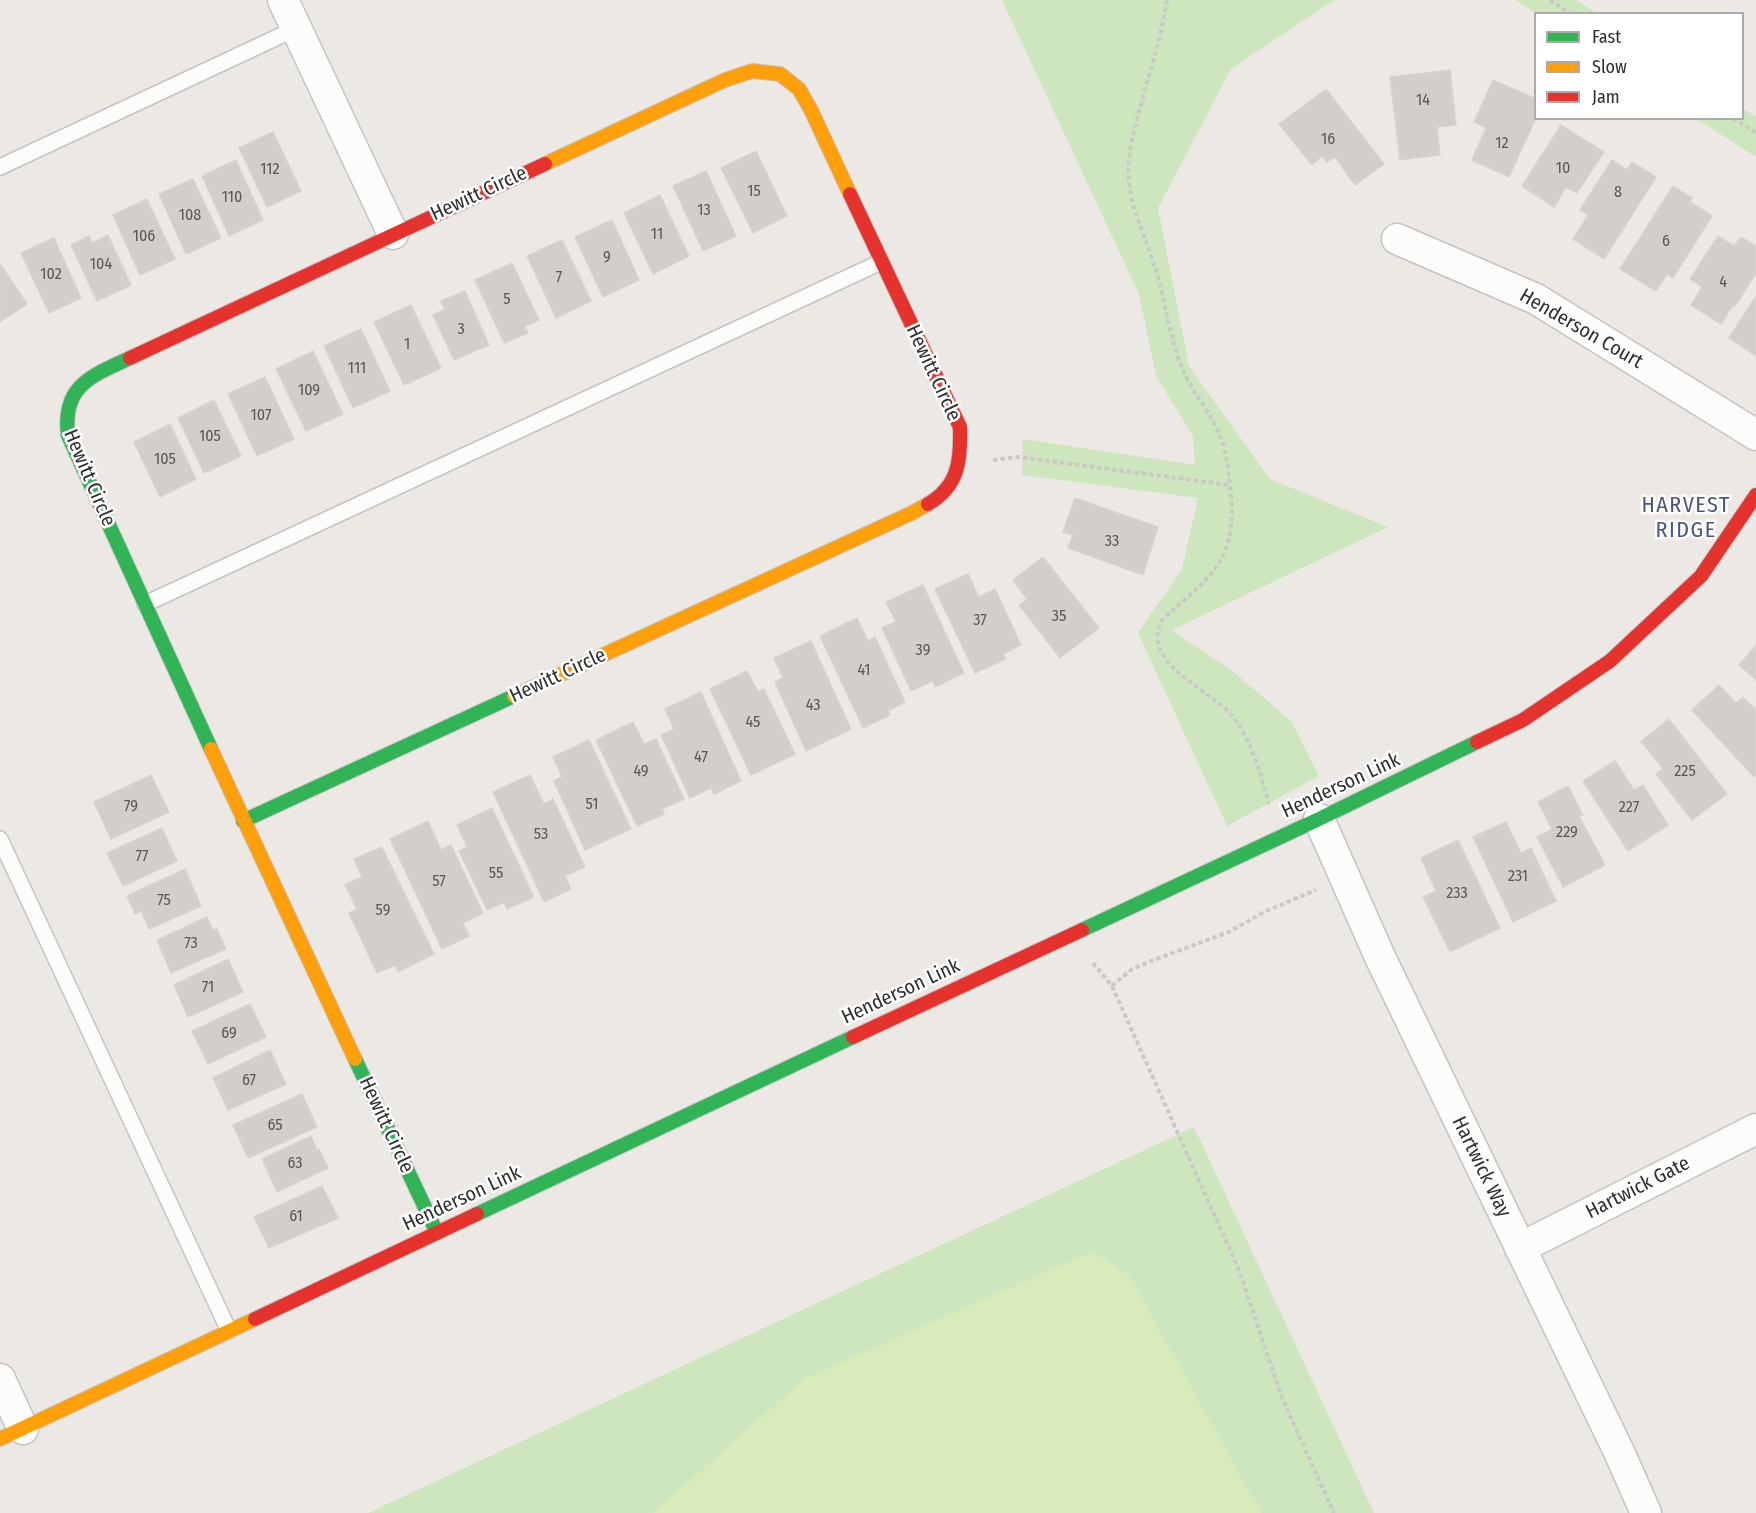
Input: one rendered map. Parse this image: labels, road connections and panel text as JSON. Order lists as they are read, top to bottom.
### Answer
{
  "streets": {
    "street": [
      "Hewitt Circle",
      "Henderson Court",
      "Henderson Link",
      "Hartwick Way",
      "Hartwick Gate"
    ]
  },
  "crossings": [
    ["Hewitt Circle", "Henderson Link"],
    ["Henderson Link", "Hartwick Way"],
    ["Hartwick Way", "Hartwick Gate"]
  ],
  "districts": ["HARVEST RIDGE"],
  "house_numbers": [
    "14",
    "16",
    "12",
    "10",
    "112",
    "15",
    "8",
    "110",
    "13",
    "108",
    "11",
    "106",
    "6",
    "9",
    "104",
    "102",
    "7",
    "4",
    "5",
    "3",
    "1",
    "111",
    "109",
    "107",
    "105",
    "105",
    "33",
    "35",
    "37",
    "39",
    "41",
    "43",
    "45",
    "47",
    "49",
    "225",
    "51",
    "79",
    "227",
    "229",
    "53",
    "77",
    "55",
    "231",
    "57",
    "233",
    "75",
    "59",
    "73",
    "71",
    "69",
    "67",
    "65",
    "63",
    "61"
  ],
  "legend": ["Fast", "Slow", "Jam"]
}
